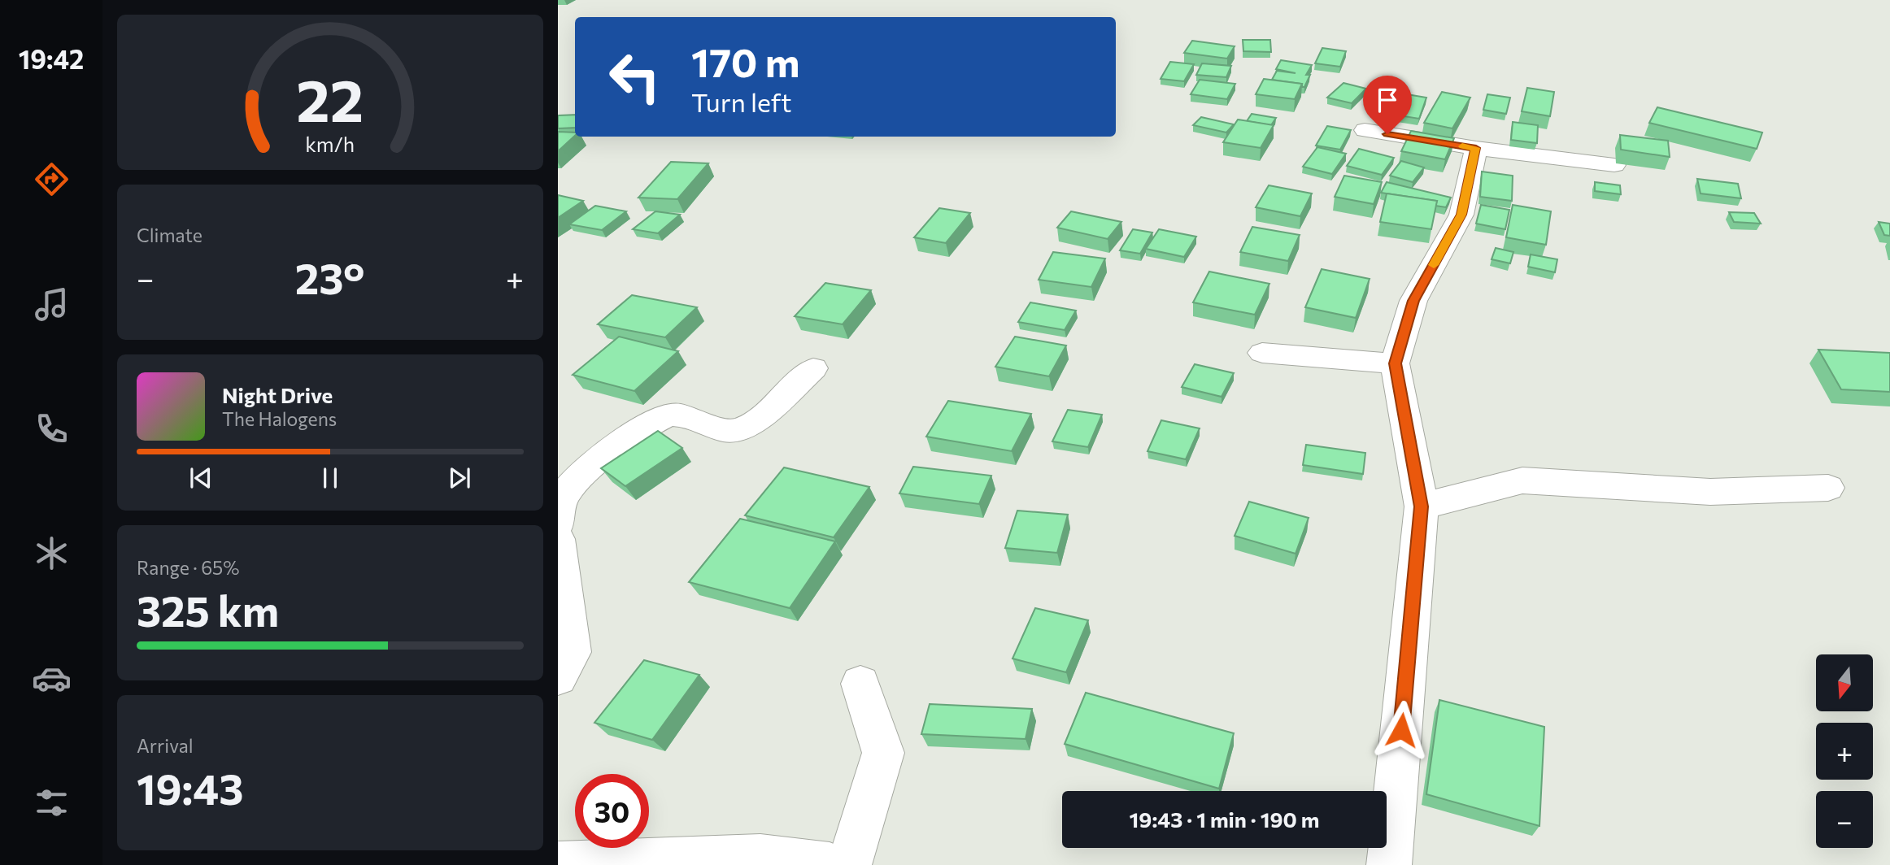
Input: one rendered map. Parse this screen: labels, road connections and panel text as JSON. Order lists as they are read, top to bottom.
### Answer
{
  "north": "bottom",
  "page": {
    "tabs": "19:42",
    "turn": ["170 m", "Turn left"],
    "tile": [
      "Climate",
      ["Range · 65%", "325 km"],
      ["Arrival", "19:43"]
    ],
    "heat": ["−", "23°", "+"],
    "song": ["Night Drive", "The Halogens"],
    "map_buttons": ["+", "−"],
    "limit": "30",
    "trip": "19:43 · 1 min · 190 m",
    "gauge": ["22", "km/h"]
  }
}
